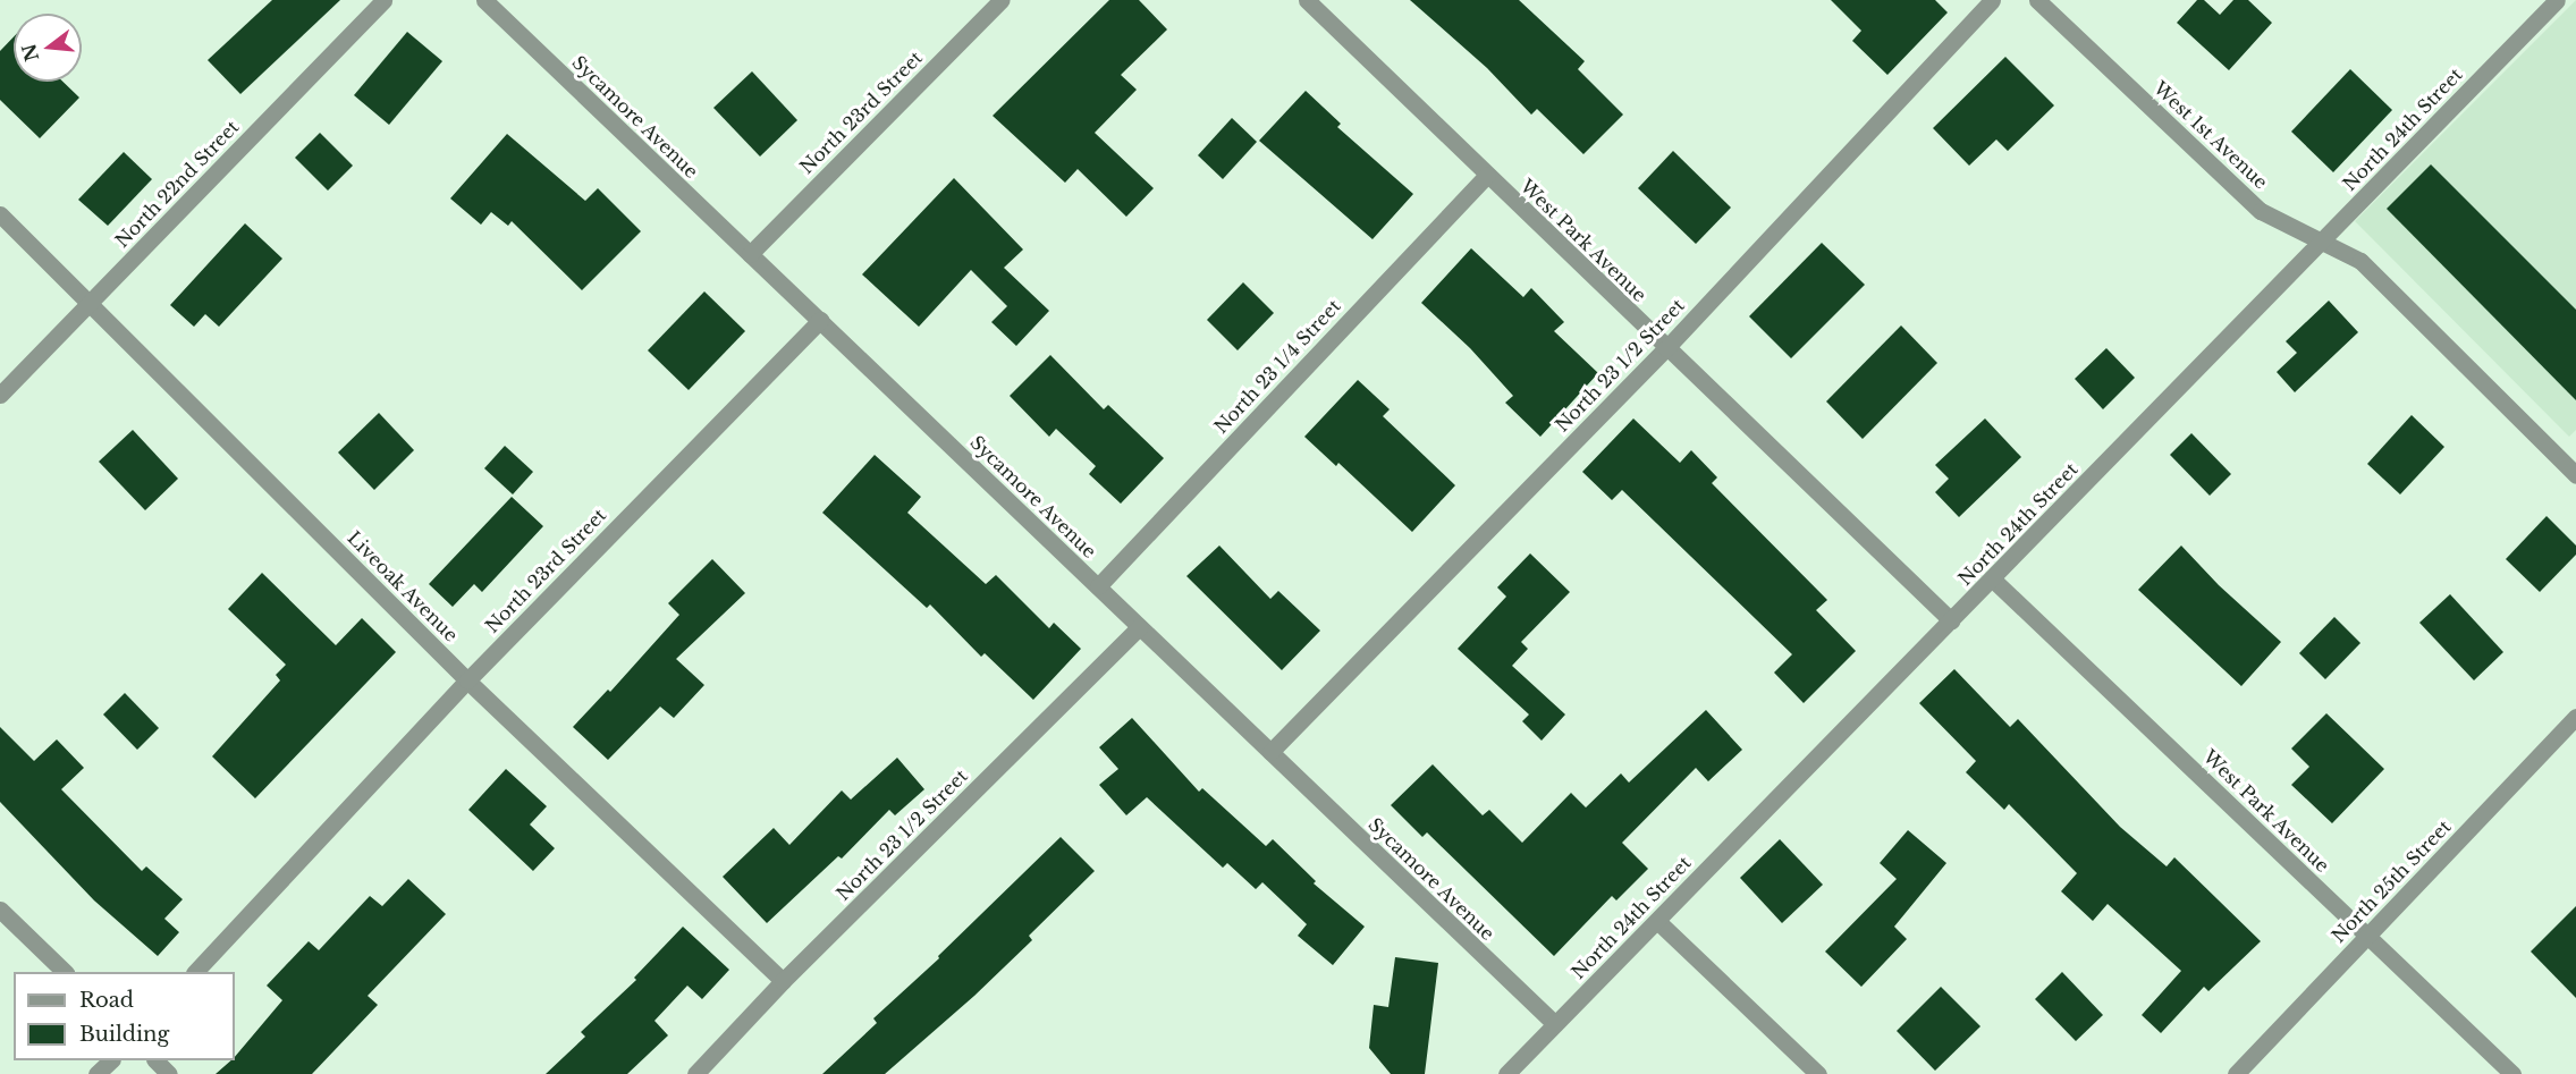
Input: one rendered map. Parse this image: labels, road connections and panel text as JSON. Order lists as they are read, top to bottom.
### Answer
{
  "streets": {
    "street": [
      "North 23rd Street",
      "Sycamore Avenue",
      "North 24th Street",
      "West 1st Avenue",
      "North 22nd Street",
      "West Park Avenue",
      "North 23 1/2 Street",
      "North 23 1/4 Street",
      "Liveoak Avenue",
      "North 25th Street"
    ]
  },
  "crossings": [
    ["North 23rd Street", "Sycamore Avenue"],
    ["North 23rd Street", "Liveoak Avenue"],
    ["Sycamore Avenue", "North 24th Street"],
    ["Sycamore Avenue", "North 23 1/2 Street"],
    ["Sycamore Avenue", "North 23 1/4 Street"],
    ["North 24th Street", "West 1st Avenue"],
    ["North 24th Street", "West Park Avenue"],
    ["North 22nd Street", "Liveoak Avenue"],
    ["West Park Avenue", "North 23 1/2 Street"],
    ["West Park Avenue", "North 23 1/4 Street"],
    ["West Park Avenue", "North 25th Street"],
    ["North 23 1/2 Street", "Liveoak Avenue"]
  ],
  "legend": ["Road", "Building"],
  "north": "left"
}
